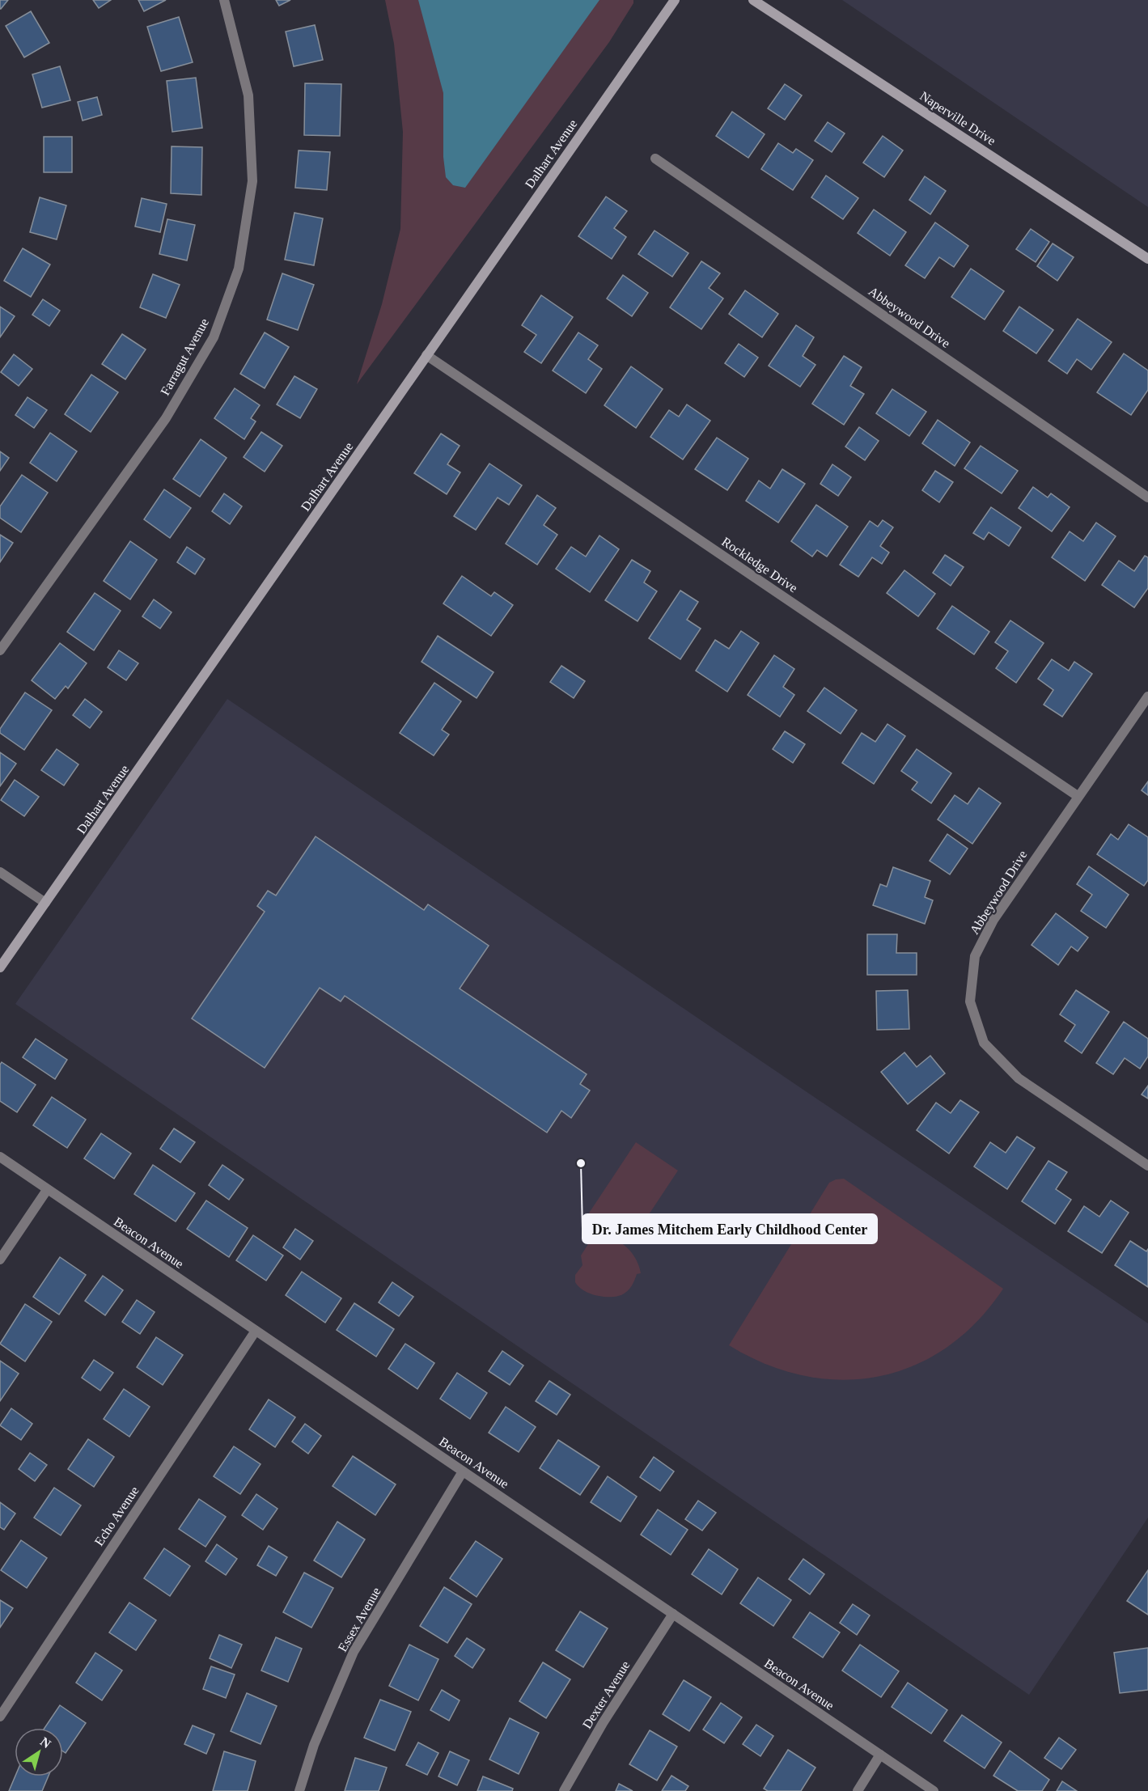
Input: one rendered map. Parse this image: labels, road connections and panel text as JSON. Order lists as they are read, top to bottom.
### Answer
{
  "streets": {
    "main road": ["Naperville Drive", "Dalhart Avenue"],
    "street": [
      "Abbeywood Drive",
      "Farragut Avenue",
      "Rockledge Drive",
      "Beacon Avenue",
      "Echo Avenue",
      "Essex Avenue",
      "Dexter Avenue"
    ]
  },
  "crossings": [
    ["Dalhart Avenue", "Rockledge Drive"],
    ["Abbeywood Drive", "Rockledge Drive"],
    ["Beacon Avenue", "Echo Avenue"],
    ["Beacon Avenue", "Essex Avenue"],
    ["Beacon Avenue", "Dexter Avenue"]
  ],
  "places": ["Dr. James Mitchem Early Childhood Center"],
  "north": "top right"
}
